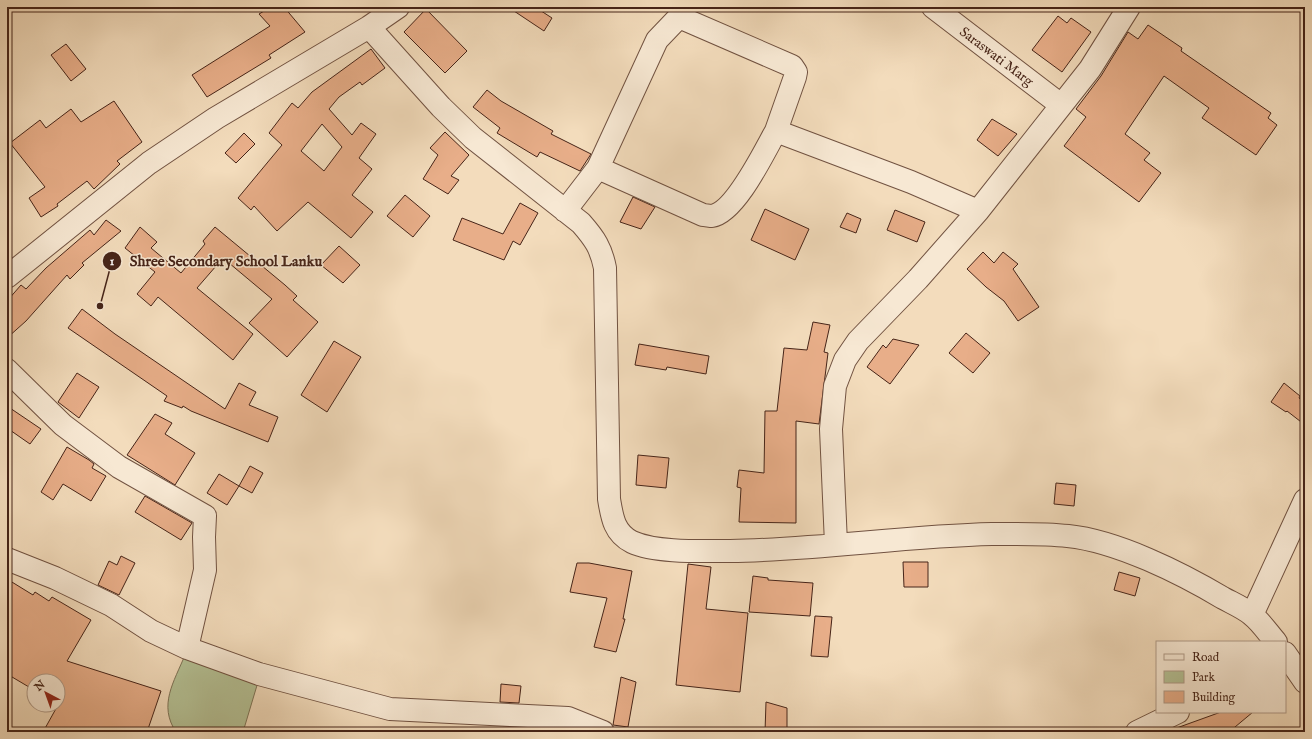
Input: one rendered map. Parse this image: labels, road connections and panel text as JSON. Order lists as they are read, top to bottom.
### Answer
{
  "streets": {
    "street": ["Saraswati Marg"]
  },
  "places": ["Shree Secondary School Lanku"],
  "legend": ["Road", "Park", "Building"],
  "north": "top left"
}
